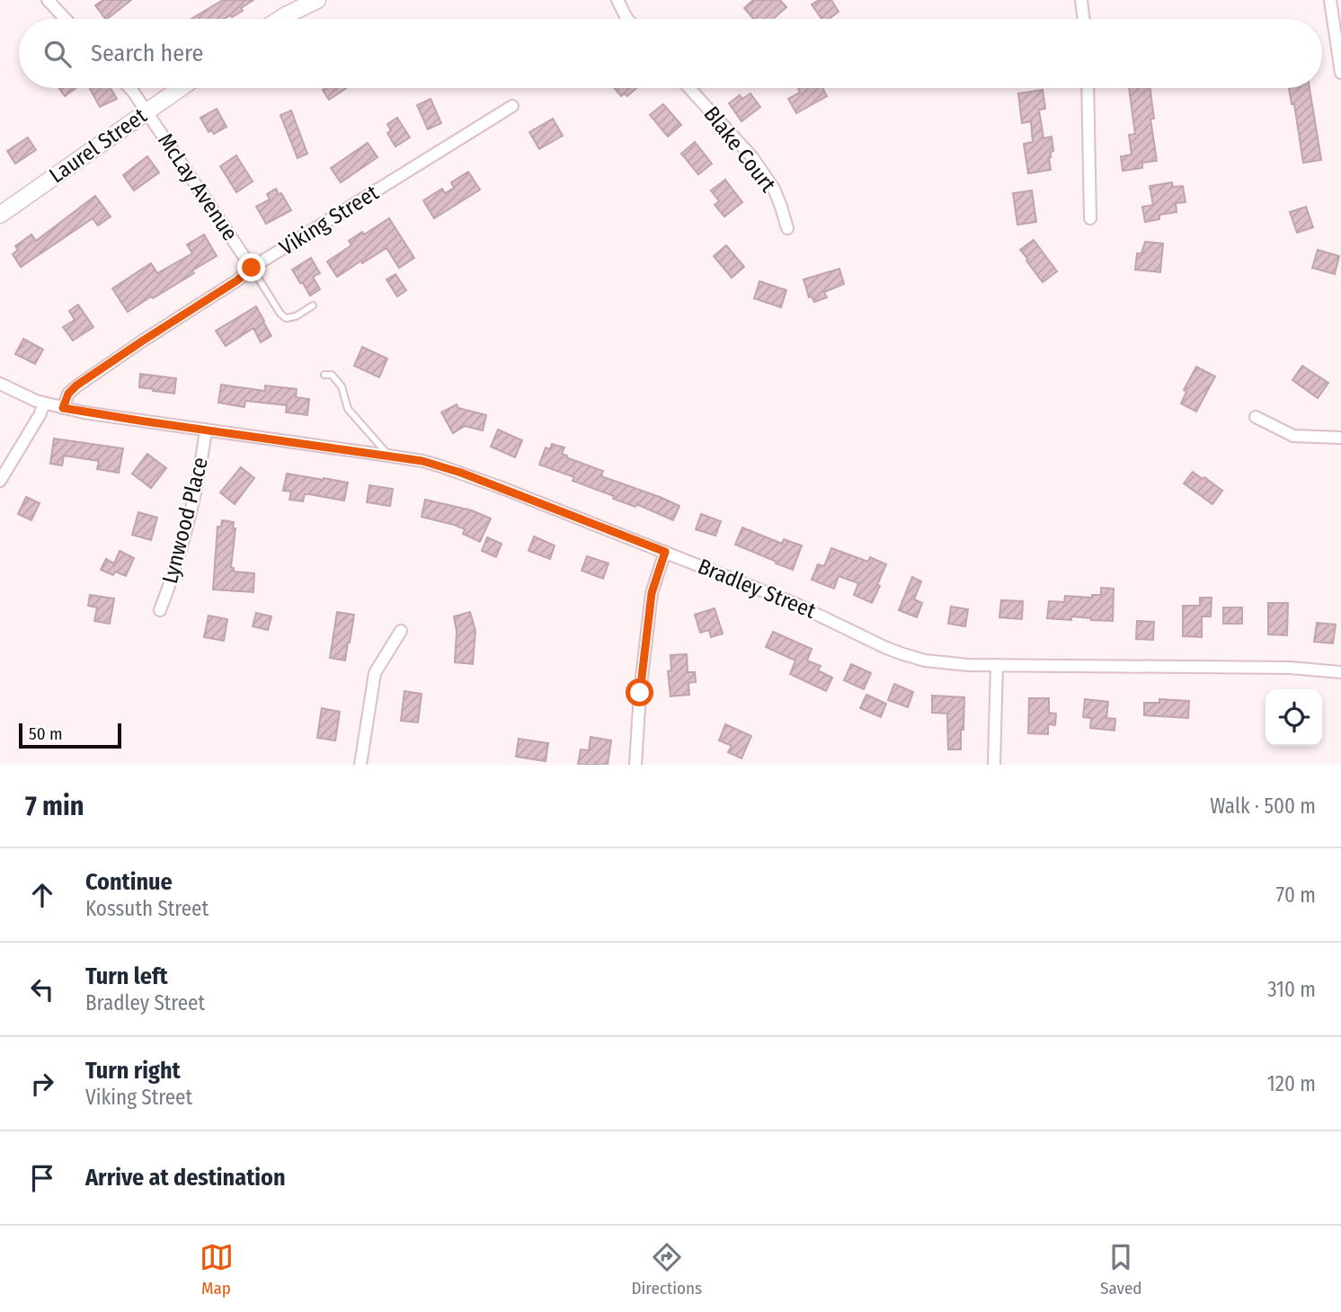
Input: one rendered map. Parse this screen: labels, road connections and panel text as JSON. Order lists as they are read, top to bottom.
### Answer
{
  "streets": {
    "street": [
      "Laurel Street",
      "Blake Court",
      "McLay Avenue",
      "Viking Street",
      "Lynwood Place",
      "Bradley Street"
    ]
  },
  "crossings": [
    ["Laurel Street", "McLay Avenue"],
    ["McLay Avenue", "Viking Street"],
    ["Viking Street", "Bradley Street"],
    ["Lynwood Place", "Bradley Street"]
  ],
  "scale_bar": "50 m",
  "page": {
    "search": "Search here",
    "scale": "50 m",
    "heading": ["7 min", "Walk · 500 m"],
    "list": [
      ["Continue", "Kossuth Street", "70 m"],
      ["Turn left", "Bradley Street", "310 m"],
      ["Turn right", "Viking Street", "120 m"],
      "Arrive at destination"
    ],
    "nav": ["Map", "Directions", "Saved"]
  }
}
